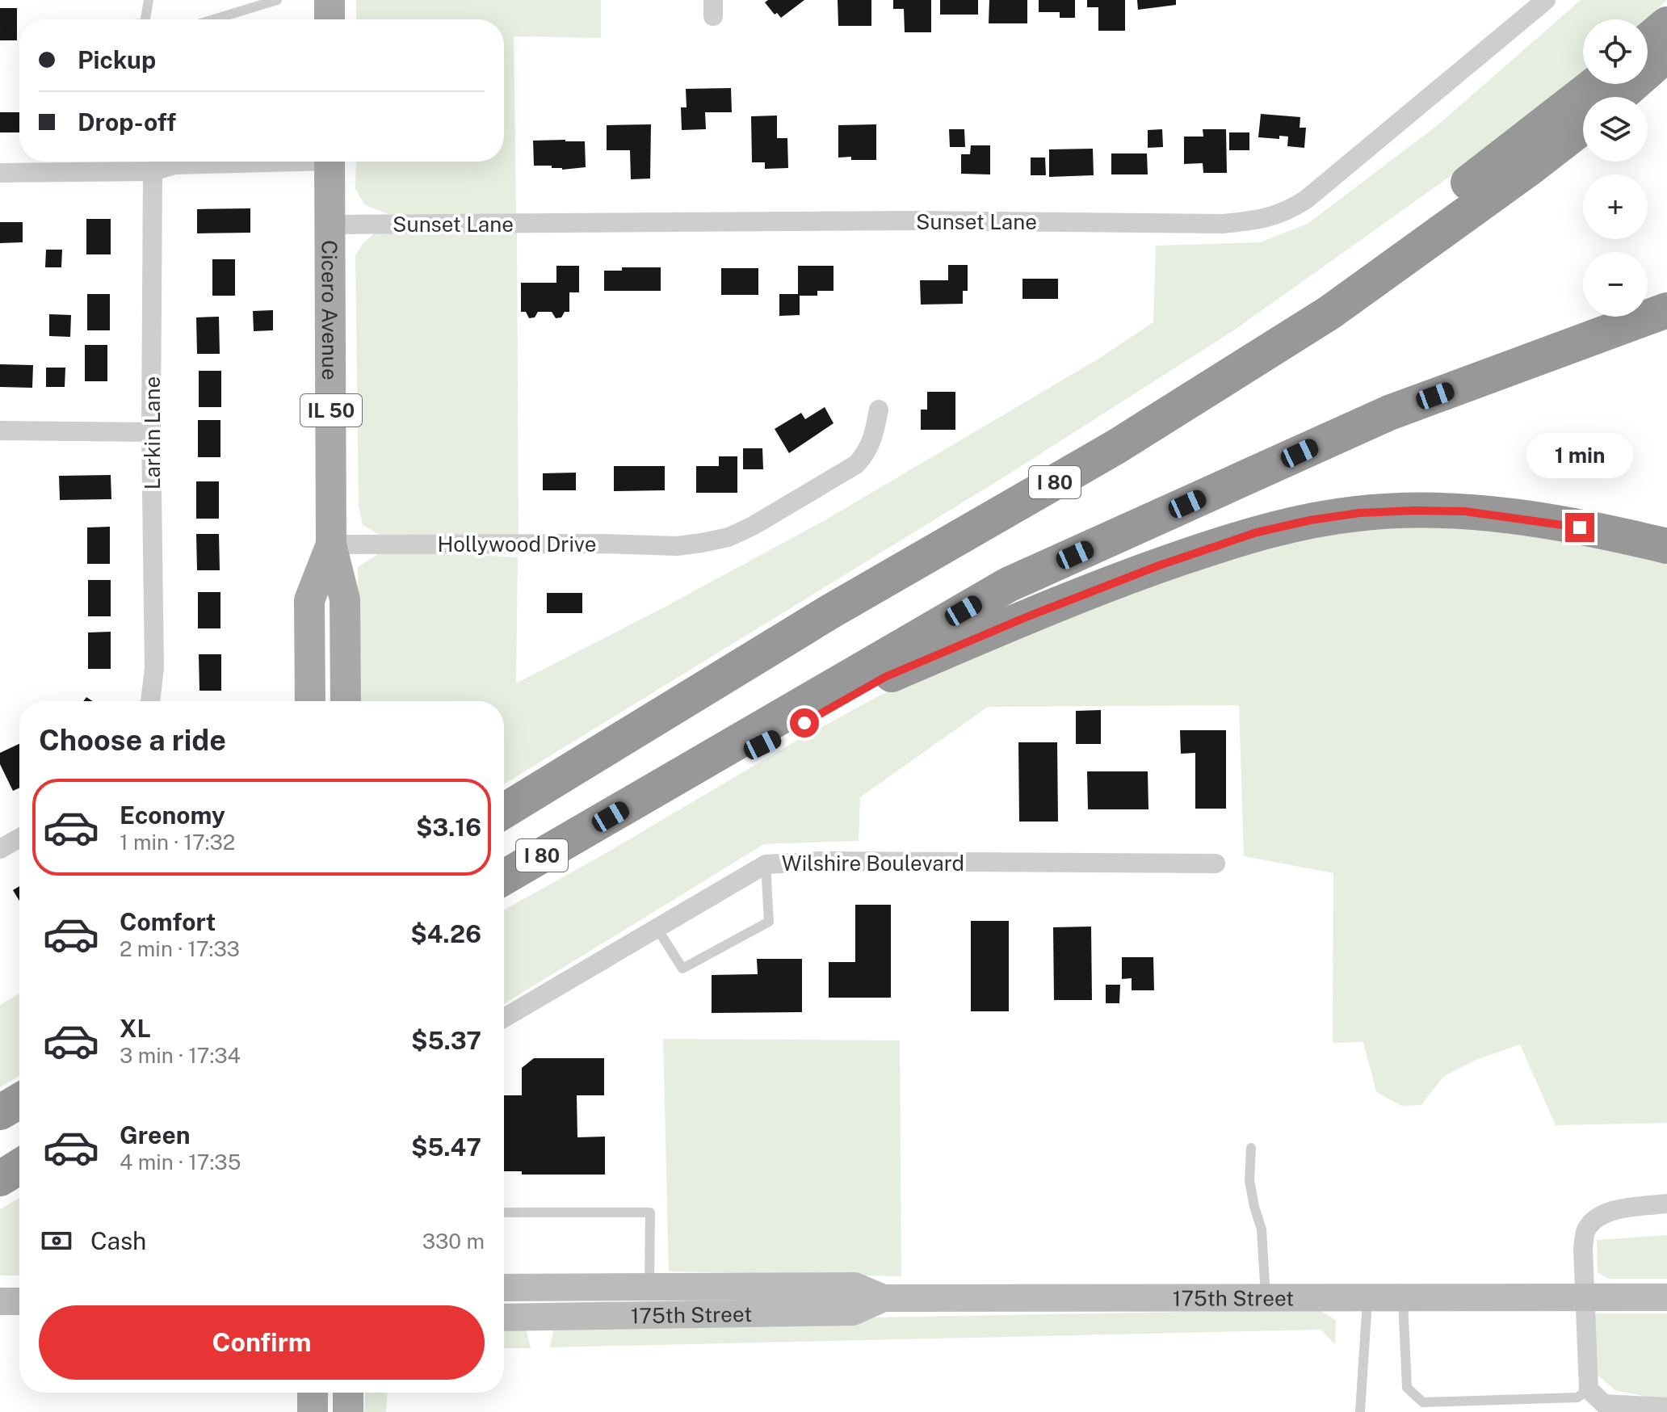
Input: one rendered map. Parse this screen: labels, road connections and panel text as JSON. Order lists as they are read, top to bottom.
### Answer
{
  "streets": {
    "highway": ["I 80"],
    "main road": ["Cicero Avenue", "IL 50"],
    "street": [
      "Sunset Lane",
      "Larkin Lane",
      "Hollywood Drive",
      "Wilshire Boulevard",
      "175th Street"
    ]
  },
  "crossings": [
    ["Sunset Lane", "Cicero Avenue"],
    ["Cicero Avenue", "Hollywood Drive"]
  ],
  "page": {
    "map_buttons": ["+", "−"],
    "banner": ["Pickup", "Drop-off"],
    "bubble": "1 min",
    "heading": "Choose a ride",
    "list": [
      {
        "name": "Economy",
        "note": "1 min · 17:32",
        "value": "$3.16"
      },
      {
        "name": "Comfort",
        "note": "2 min · 17:33",
        "value": "$4.26"
      },
      {
        "name": "XL",
        "note": "3 min · 17:34",
        "value": "$5.37"
      },
      {
        "name": "Green",
        "note": "4 min · 17:35",
        "value": "$5.47"
      }
    ],
    "pay": ["Cash", "330 m"],
    "buttons": "Confirm"
  }
}
